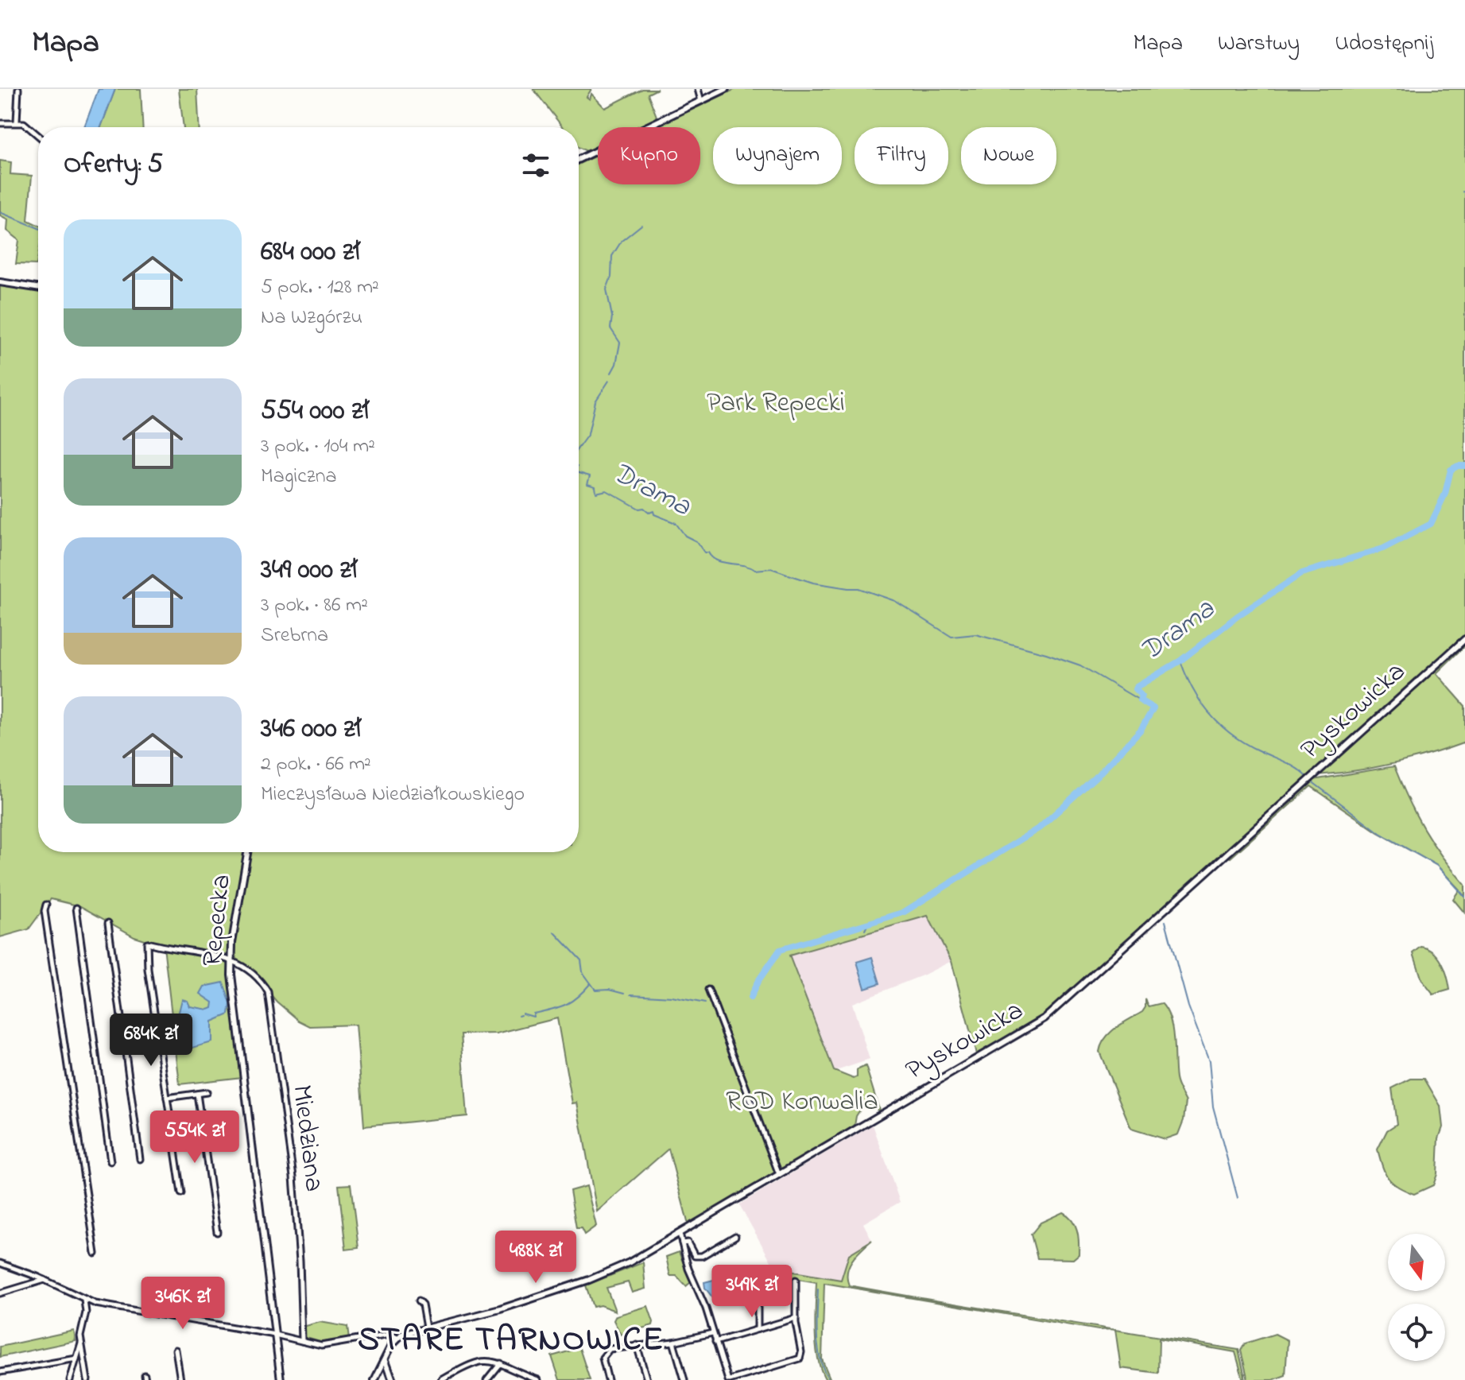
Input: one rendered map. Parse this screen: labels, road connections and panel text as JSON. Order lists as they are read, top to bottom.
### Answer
{
  "streets": {
    "street": ["Pyskowicka", "Repecka", "Miedziana"]
  },
  "crossings": [
    ["Repecka", "Miedziana"]
  ],
  "districts": ["STARE TARNOWICE"],
  "water": ["Drama"],
  "parks": ["Park Repecki", "ROD Konwalia"],
  "north": "bottom",
  "page": {
    "header": "Mapa",
    "nav": ["Mapa", "Warstwy", "Udostępnij"],
    "chip": [
      "Kupno",
      "Wynajem",
      "Filtry",
      "Nowe"
    ],
    "heading": "Oferty: 5",
    "list": [
      {
        "name": "684 000 zł",
        "note": "5 pok. · 128 m² · Na Wzgórzu"
      },
      {
        "name": "554 000 zł",
        "note": "3 pok. · 104 m² · Magiczna"
      },
      {
        "name": "349 000 zł",
        "note": "3 pok. · 86 m² · Srebrna"
      },
      {
        "name": "346 000 zł",
        "note": "2 pok. · 66 m² · Mieczysława Niedziałkowskiego"
      }
    ],
    "price": [
      "684K zł",
      "554K zł",
      "488K zł",
      "349K zł",
      "346K zł"
    ]
  }
}
